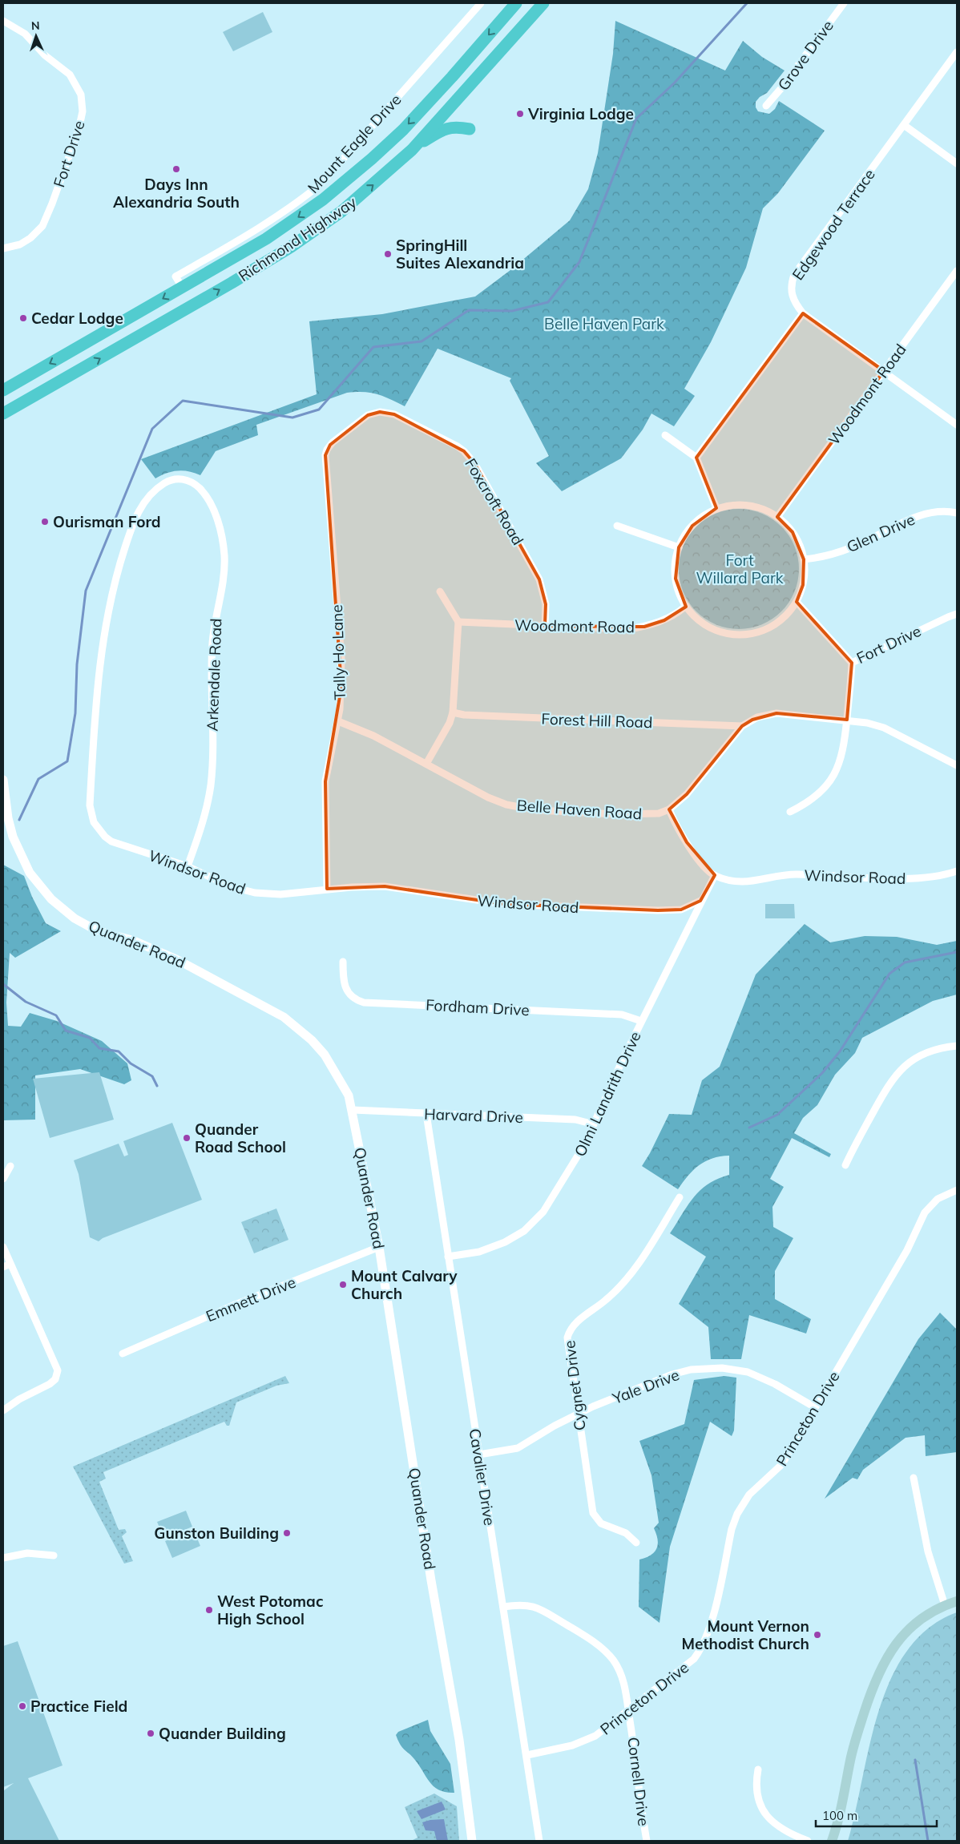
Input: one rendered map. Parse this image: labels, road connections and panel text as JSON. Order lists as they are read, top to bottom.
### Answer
{
  "streets": {
    "highway": ["Richmond Highway"],
    "street": [
      "Grove Drive",
      "Mount Eagle Drive",
      "Fort Drive",
      "Edgewood Terrace",
      "Woodmont Road",
      "Foxcroft Road",
      "Glen Drive",
      "Tally Ho Lane",
      "Arkendale Road",
      "Forest Hill Road",
      "Belle Haven Road",
      "Windsor Road",
      "Quander Road",
      "Fordham Drive",
      "Olmi Landrith Drive",
      "Harvard Drive",
      "Emmett Drive",
      "Cygnet Drive",
      "Yale Drive",
      "Princeton Drive",
      "Cavalier Drive",
      "Cornell Drive"
    ]
  },
  "crossings": [
    ["Mount Eagle Drive", "Richmond Highway"],
    ["Fort Drive", "Woodmont Road"],
    ["Fort Drive", "Glen Drive"],
    ["Woodmont Road", "Foxcroft Road"],
    ["Woodmont Road", "Glen Drive"],
    ["Foxcroft Road", "Tally Ho Lane"],
    ["Tally Ho Lane", "Belle Haven Road"],
    ["Tally Ho Lane", "Windsor Road"],
    ["Arkendale Road", "Windsor Road"],
    ["Forest Hill Road", "Belle Haven Road"],
    ["Belle Haven Road", "Windsor Road"],
    ["Windsor Road", "Olmi Landrith Drive"],
    ["Quander Road", "Harvard Drive"],
    ["Quander Road", "Emmett Drive"],
    ["Fordham Drive", "Olmi Landrith Drive"],
    ["Olmi Landrith Drive", "Harvard Drive"],
    ["Olmi Landrith Drive", "Cavalier Drive"],
    ["Harvard Drive", "Cavalier Drive"],
    ["Cygnet Drive", "Yale Drive"],
    ["Yale Drive", "Princeton Drive"],
    ["Yale Drive", "Cavalier Drive"],
    ["Princeton Drive", "Cavalier Drive"],
    ["Princeton Drive", "Cornell Drive"],
    ["Cavalier Drive", "Cornell Drive"]
  ],
  "parks": ["Belle Haven Park", "Fort Willard Park"],
  "places": [
    "Virginia Lodge",
    "Days Inn Alexandria South",
    "SpringHill Suites Alexandria",
    "Cedar Lodge",
    "Ourisman Ford",
    "Quander Road School",
    "Mount Calvary Church",
    "Gunston Building",
    "West Potomac High School",
    "Mount Vernon Methodist Church",
    "Practice Field",
    "Quander Building"
  ],
  "scale_bar": "100 m",
  "north": "top"
}
